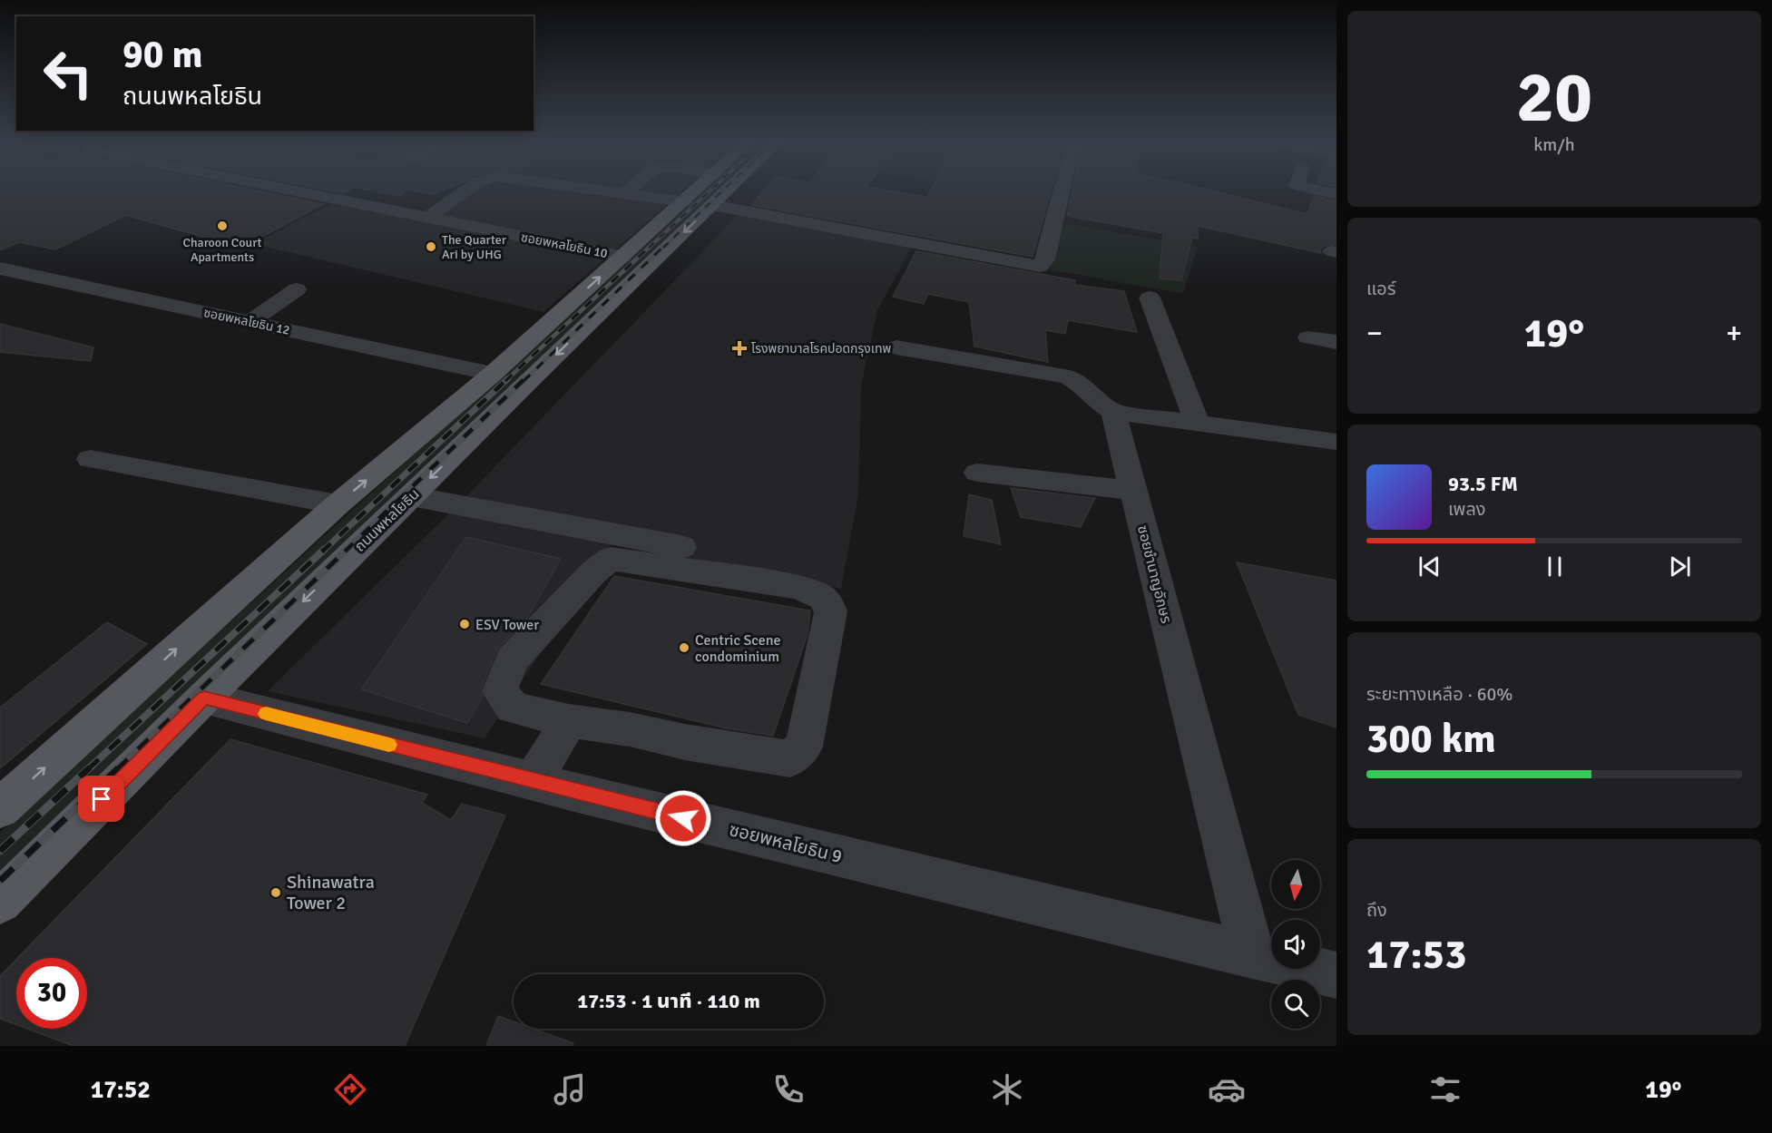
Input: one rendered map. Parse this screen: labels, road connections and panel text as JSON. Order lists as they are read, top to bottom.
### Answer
{
  "streets": {
    "main road": ["ถนนพหลโยธิน"],
    "street": [
      "ซอยพหลโยธิน 10",
      "ซอยพหลโยธิน 12",
      "ซอยชำนาญอักษร",
      "ซอยพหลโยธิน 9"
    ]
  },
  "crossings": [
    ["ซอยพหลโยธิน 10", "ถนนพหลโยธิน"],
    ["ซอยพหลโยธิน 12", "ถนนพหลโยธิน"],
    ["ถนนพหลโยธิน", "ซอยพหลโยธิน 9"],
    ["ซอยชำนาญอักษร", "ซอยพหลโยธิน 9"]
  ],
  "places": {
    "other": [
      "Charoon Court Apartments",
      "The Quarter Ari by UHG",
      "ESV Tower",
      "Centric Scene condominium",
      "Shinawatra Tower 2"
    ],
    "health": ["โรงพยาบาลโรคปอดกรุงเทพ"]
  },
  "north": "bottom",
  "page": {
    "tile": [
      ["20", "km/h"],
      "แอร์",
      ["ระยะทางเหลือ · 60%", "300 km"],
      ["ถึง", "17:53"]
    ],
    "turn": ["90 m", "ถนนพหลโยธิน"],
    "heat": ["−", "19°", "+"],
    "song": ["93.5 FM", "เพลง"],
    "limit": "30",
    "trip": "17:53 · 1 นาที · 110 m",
    "tabs": ["17:52", "19°"]
  }
}
